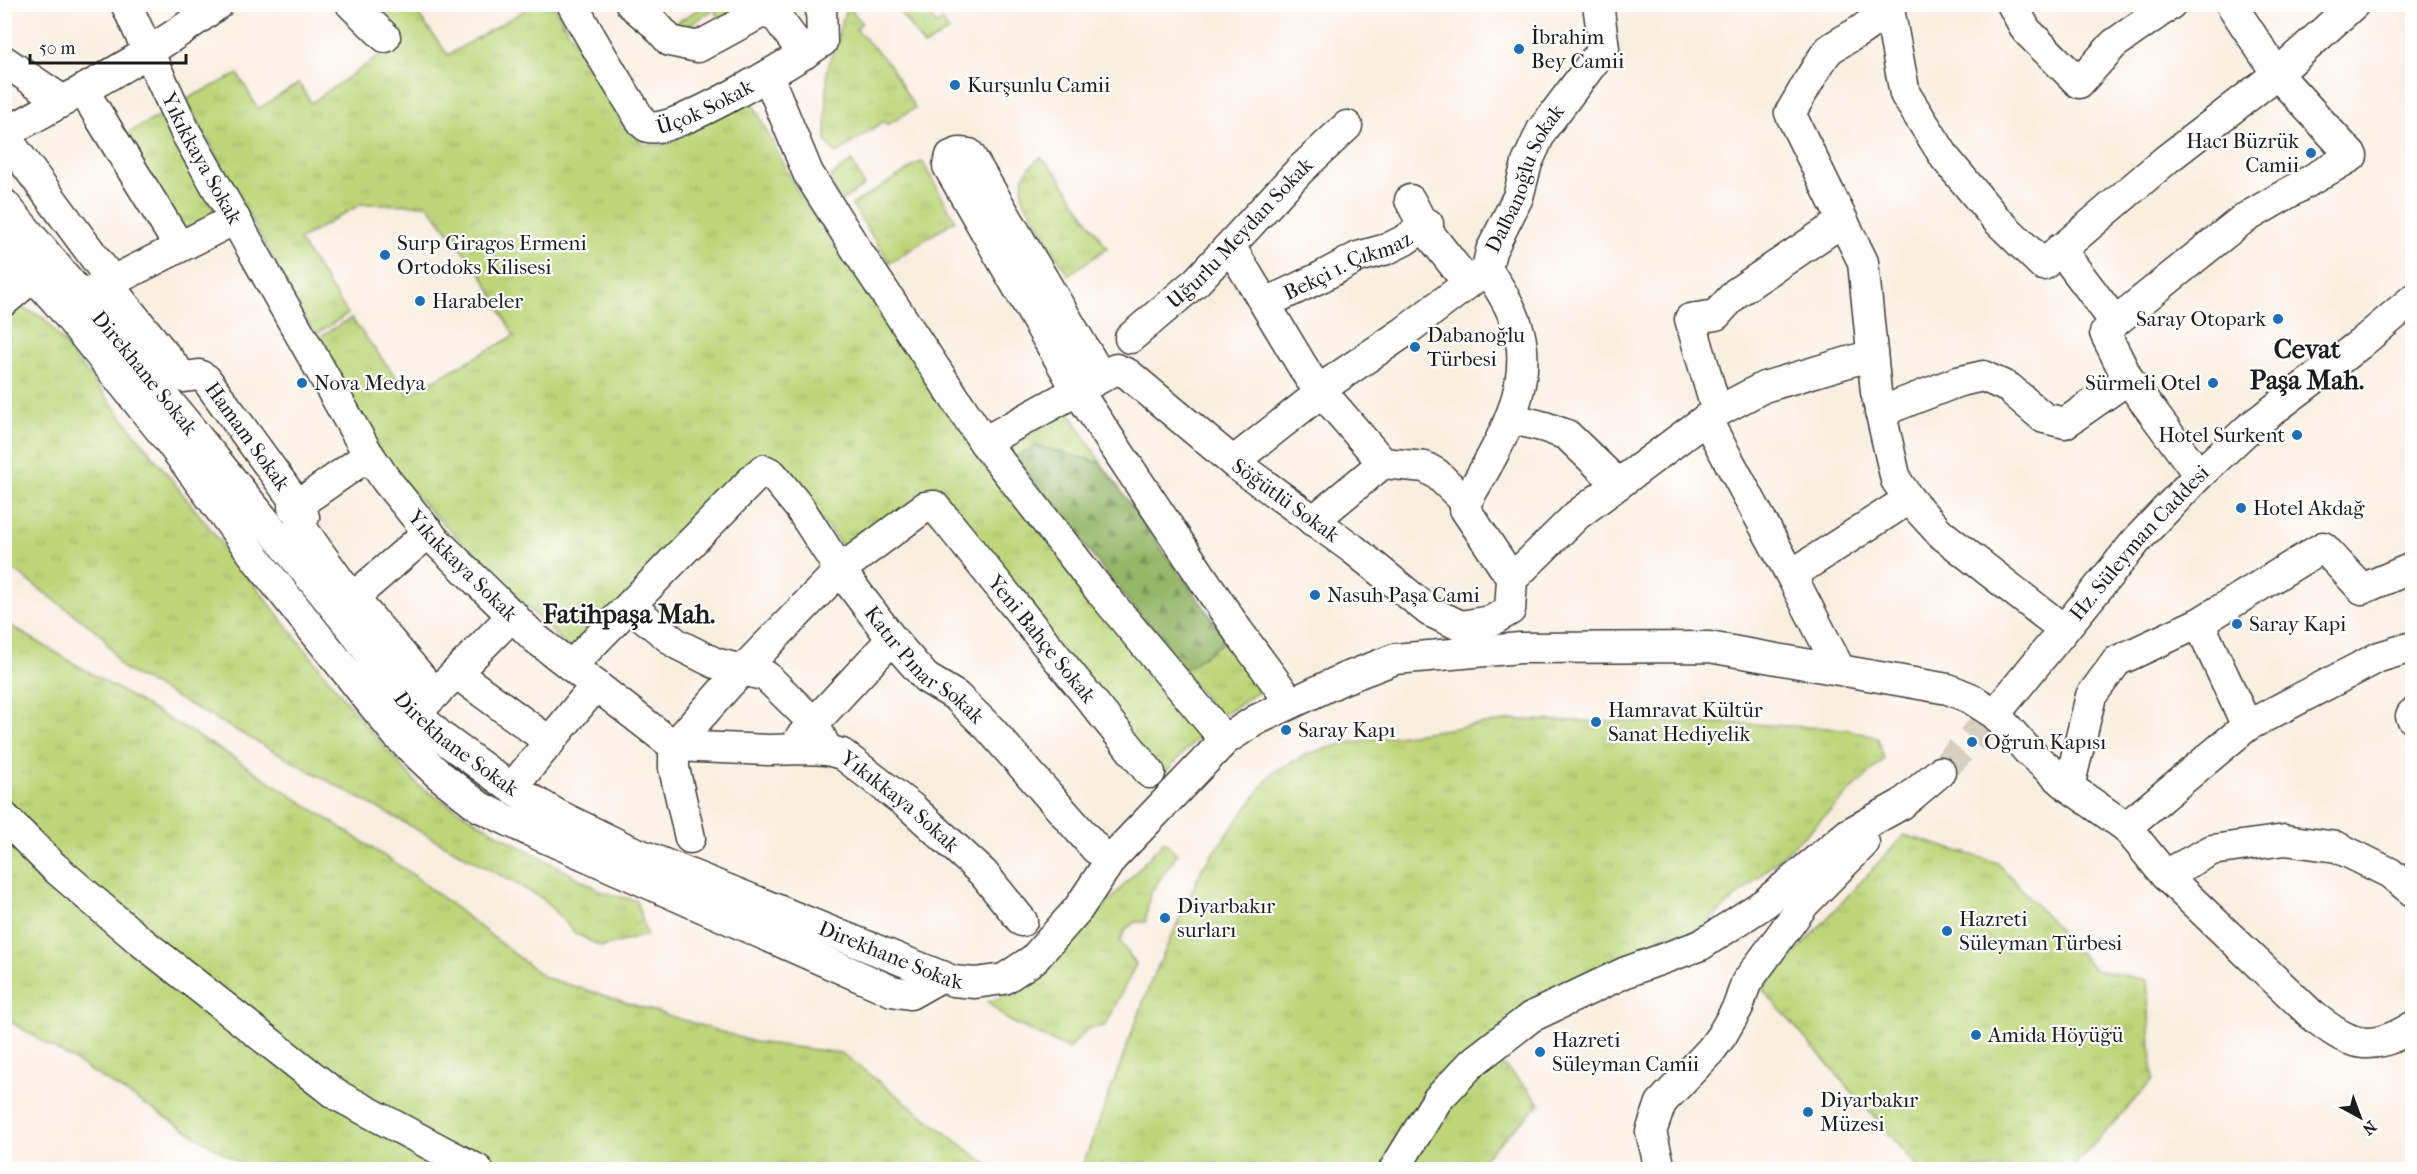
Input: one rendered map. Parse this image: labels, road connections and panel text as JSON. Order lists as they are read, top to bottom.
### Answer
{
  "streets": {
    "street": [
      "Üçok Sokak",
      "Yıkıkkaya Sokak",
      "Dalbanoğlu Sokak",
      "Uğurlu Meydan Sokak",
      "Bekçi 1. Çıkmaz",
      "Direkhane Sokak",
      "Hamam Sokak",
      "Söğütlü Sokak",
      "Hz. Süleyman Caddesi",
      "Yeni Bahçe Sokak",
      "Katır Pınar Sokak"
    ]
  },
  "crossings": [
    ["Direkhane Sokak", "Hamam Sokak"],
    ["Direkhane Sokak", "Hz. Süleyman Caddesi"],
    ["Yeni Bahçe Sokak", "Katır Pınar Sokak"]
  ],
  "districts": ["Cevat Paşa Mah.", "Fatihpaşa Mah."],
  "places": [
    "İbrahim Bey Camii",
    "Kurşunlu Camii",
    "Hacı Büzrük Camii",
    "Surp Giragos Ermeni Ortodoks Kilisesi",
    "Harabeler",
    "Saray Otopark",
    "Dabanoğlu Türbesi",
    "Nova Medya",
    "Sürmeli Otel",
    "Hotel Surkent",
    "Hotel Akdağ",
    "Nasuh Paşa Cami",
    "Saray Kapi",
    "Hamravat Kültür Sanat Hediyelik",
    "Saray Kapı",
    "Oğrun Kapısı",
    "Diyarbakır surları",
    "Hazreti Süleyman Türbesi",
    "Amida Höyüğü",
    "Hazreti Süleyman Camii",
    "Diyarbakır Müzesi"
  ],
  "scale_bar": "50 m",
  "north": "bottom right"
}
